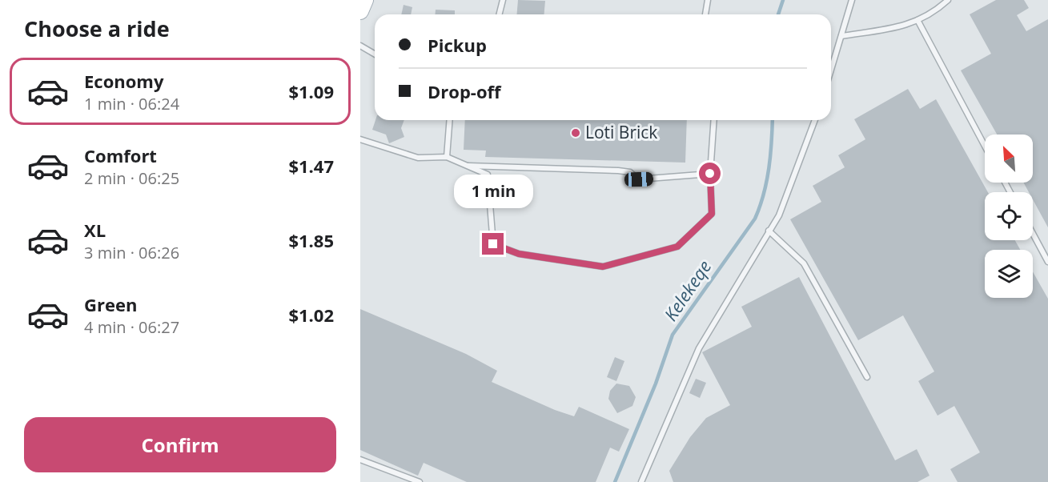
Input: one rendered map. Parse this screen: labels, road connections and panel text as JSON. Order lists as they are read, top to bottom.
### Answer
{
  "water": ["Kelekeqe"],
  "places": ["Loti Brick"],
  "north": "top left",
  "page": {
    "heading": "Choose a ride",
    "banner": ["Pickup", "Drop-off"],
    "list": [
      {
        "name": "Economy",
        "note": "1 min · 06:24",
        "value": "$1.09"
      },
      {
        "name": "Comfort",
        "note": "2 min · 06:25",
        "value": "$1.47"
      },
      {
        "name": "XL",
        "note": "3 min · 06:26",
        "value": "$1.85"
      },
      {
        "name": "Green",
        "note": "4 min · 06:27",
        "value": "$1.02"
      }
    ],
    "bubble": "1 min",
    "buttons": "Confirm"
  }
}
